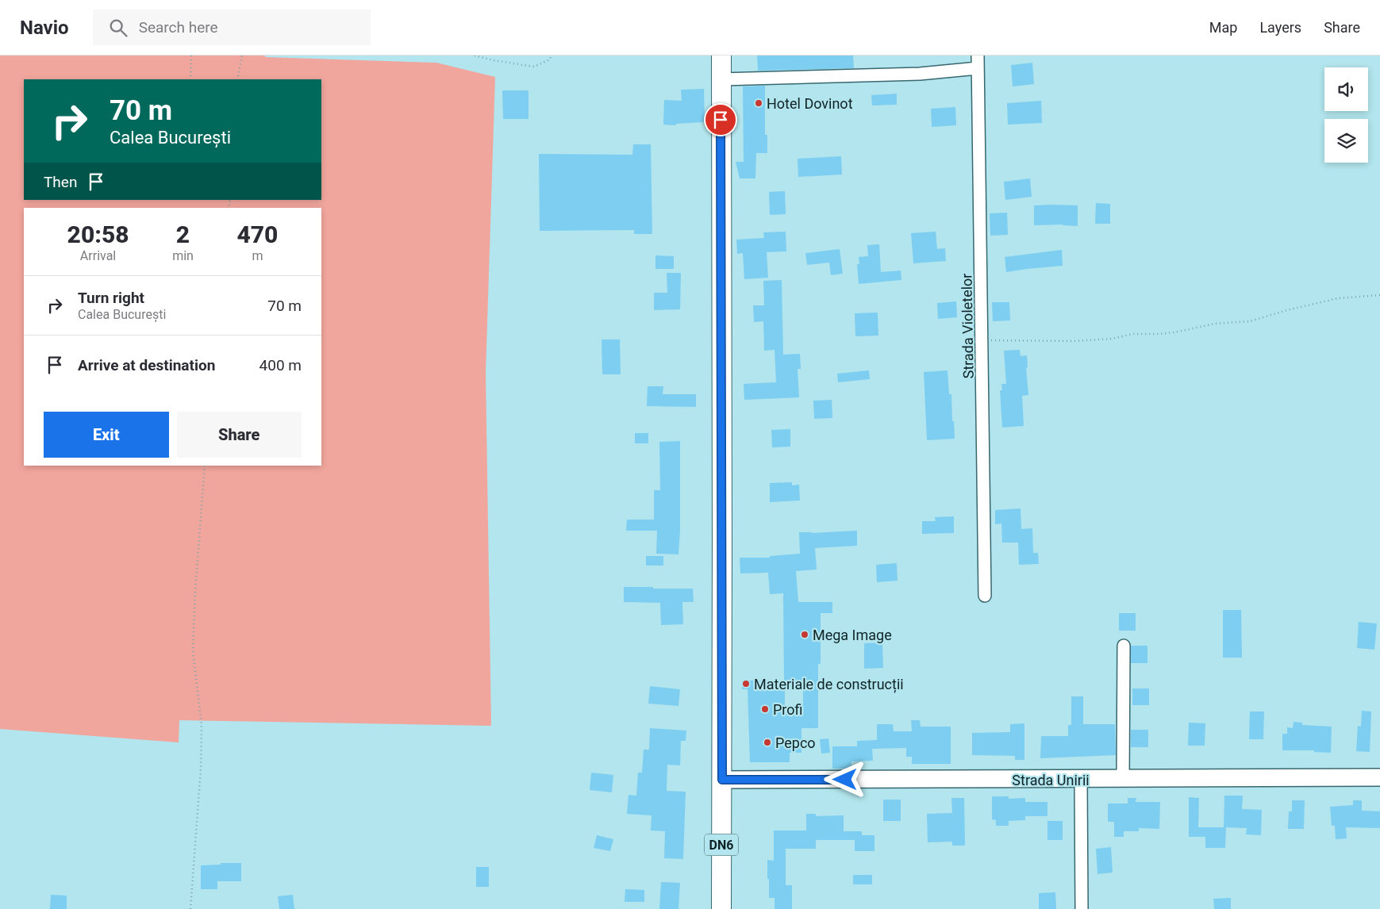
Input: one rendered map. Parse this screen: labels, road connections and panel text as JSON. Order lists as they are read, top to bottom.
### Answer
{
  "streets": {
    "main road": ["Strada Unirii", "DN6"],
    "street": ["Strada Violetelor"]
  },
  "crossings": [
    ["Strada Unirii", "DN6"]
  ],
  "places": [
    "Hotel Dovinot",
    "Mega Image",
    "Materiale de construcții",
    "Profi",
    "Pepco"
  ],
  "page": {
    "header": "Navio",
    "search": "Search here",
    "nav": ["Map", "Layers", "Share"],
    "turn": ["70 m", "Calea București"],
    "then": "Then",
    "eta": [
      "20:58",
      "Arrival",
      "2",
      "min",
      "470",
      "m"
    ],
    "list": [
      {
        "name": "Turn right",
        "note": "Calea București",
        "value": "70 m"
      },
      {
        "name": "Arrive at destination",
        "value": "400 m"
      }
    ],
    "buttons": ["Exit", "Share"]
  }
}
